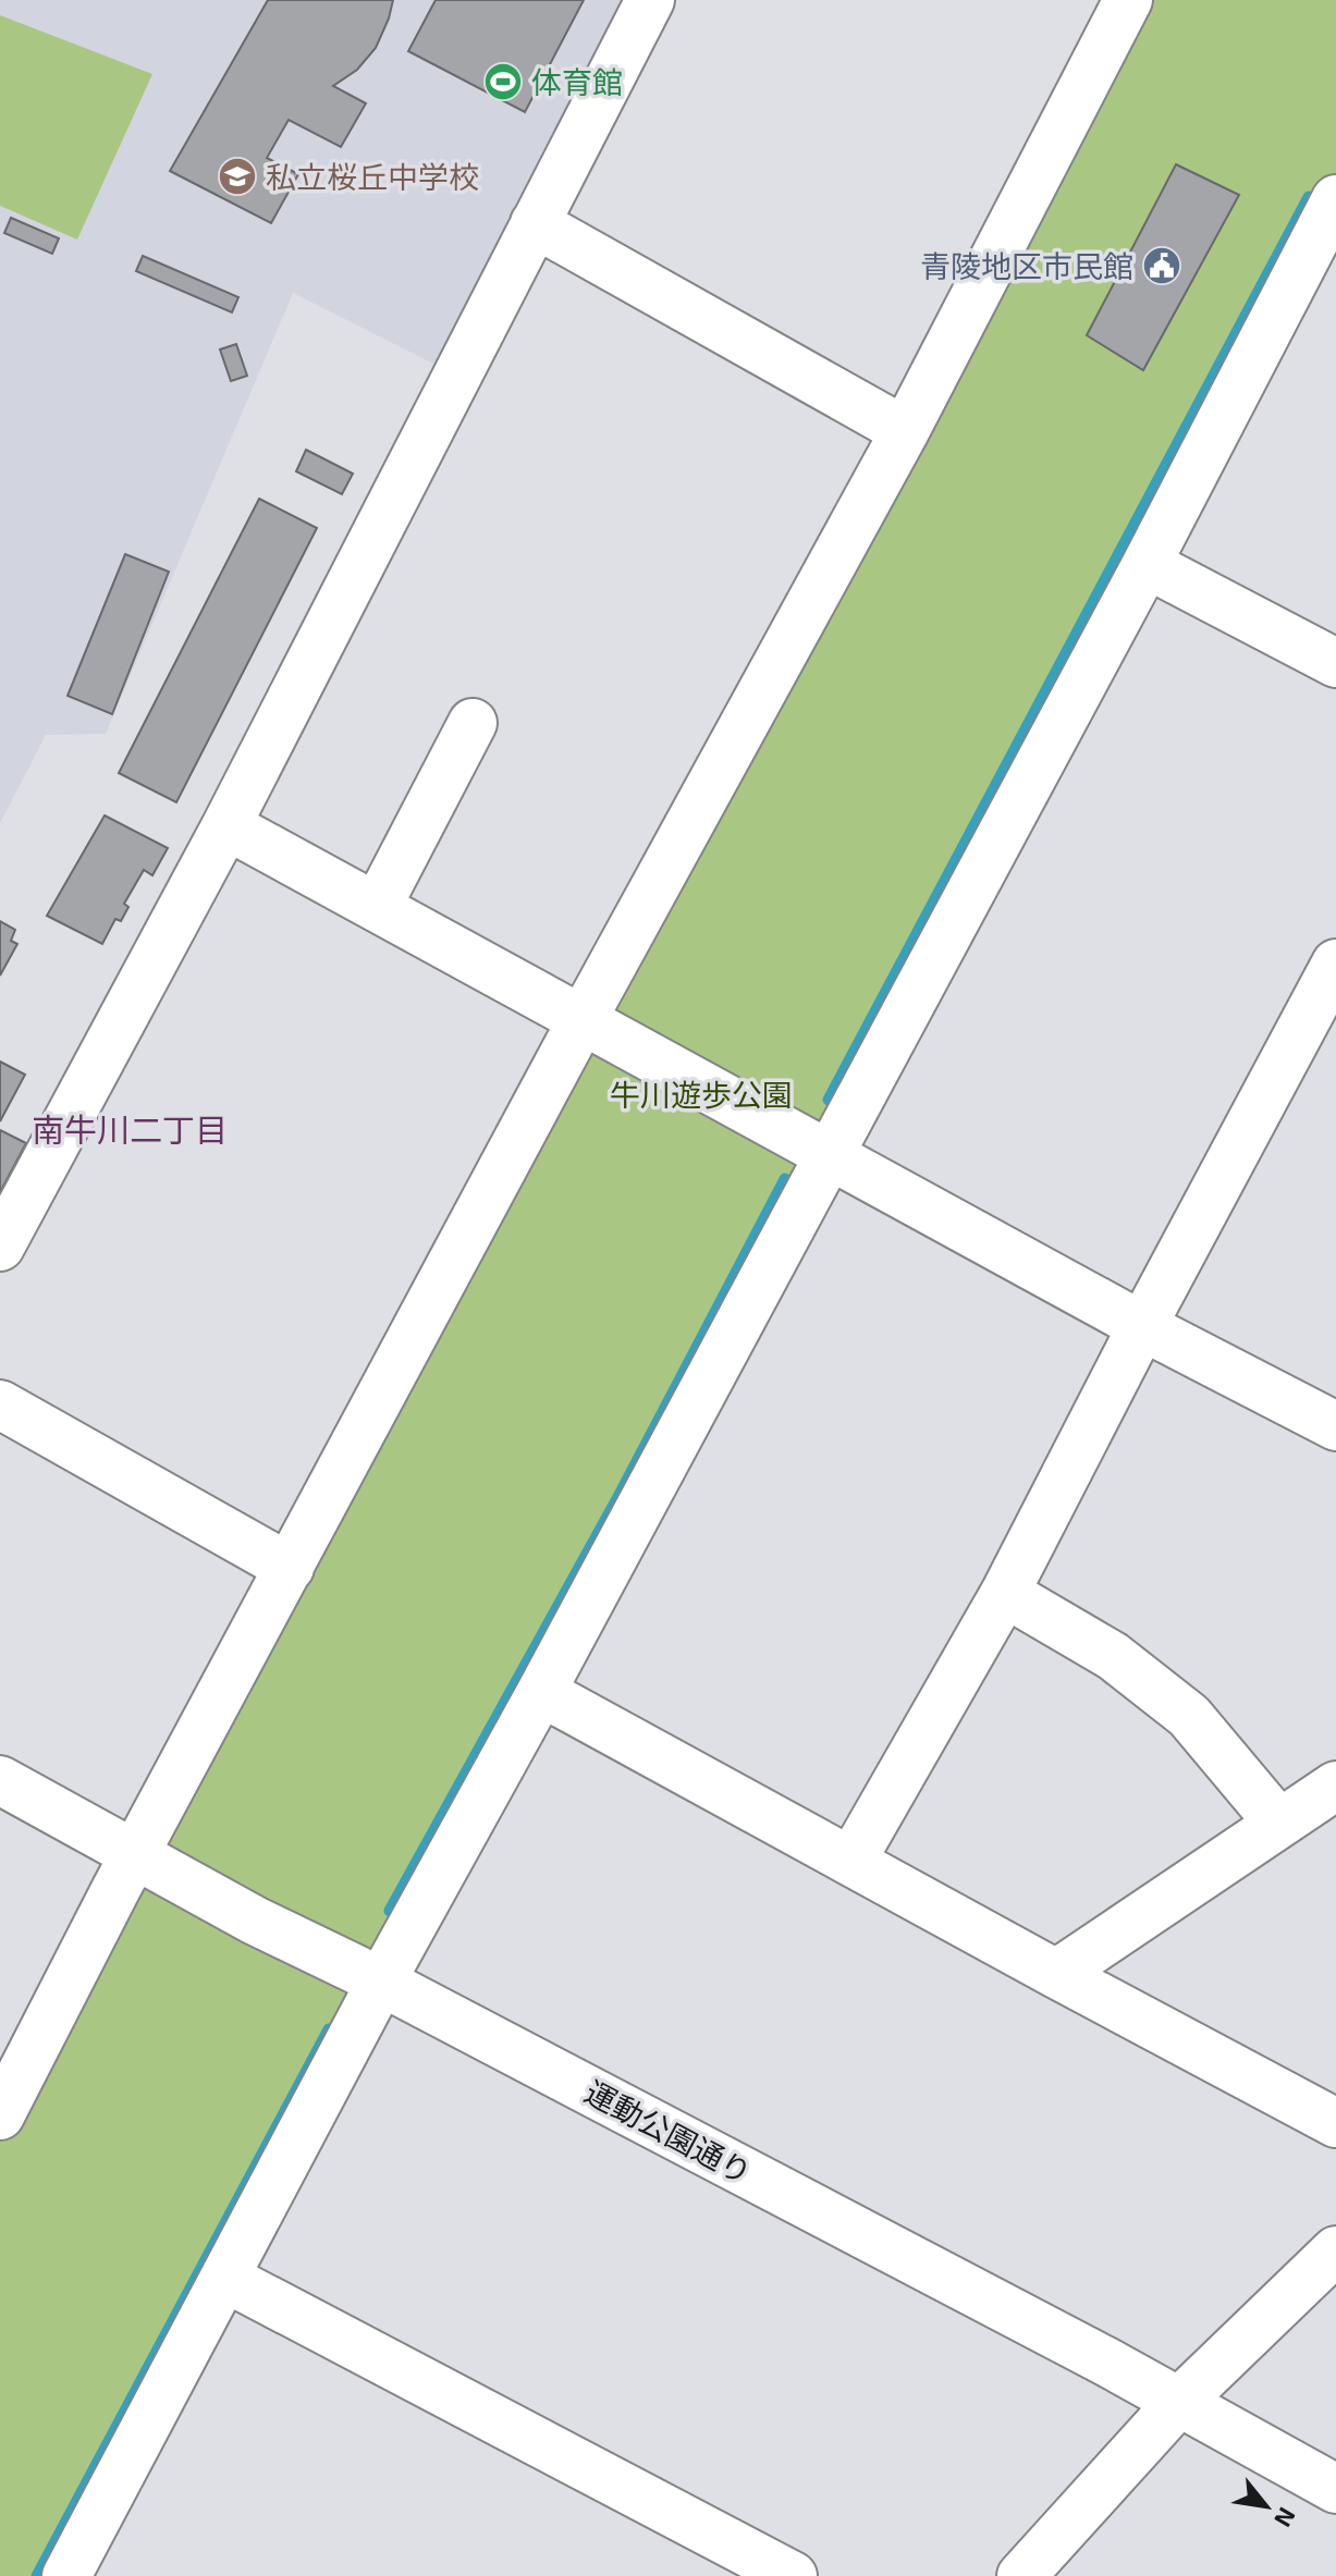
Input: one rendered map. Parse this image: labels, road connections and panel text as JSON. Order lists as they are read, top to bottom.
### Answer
{
  "streets": {
    "street": ["運動公園通り"]
  },
  "districts": ["南牛川二丁目"],
  "parks": ["牛川遊歩公園"],
  "places": {
    "sports": ["体育館"],
    "school or university": ["私立桜丘中学校"],
    "public building": ["青陵地区市民館"]
  },
  "north": "bottom right"
}
